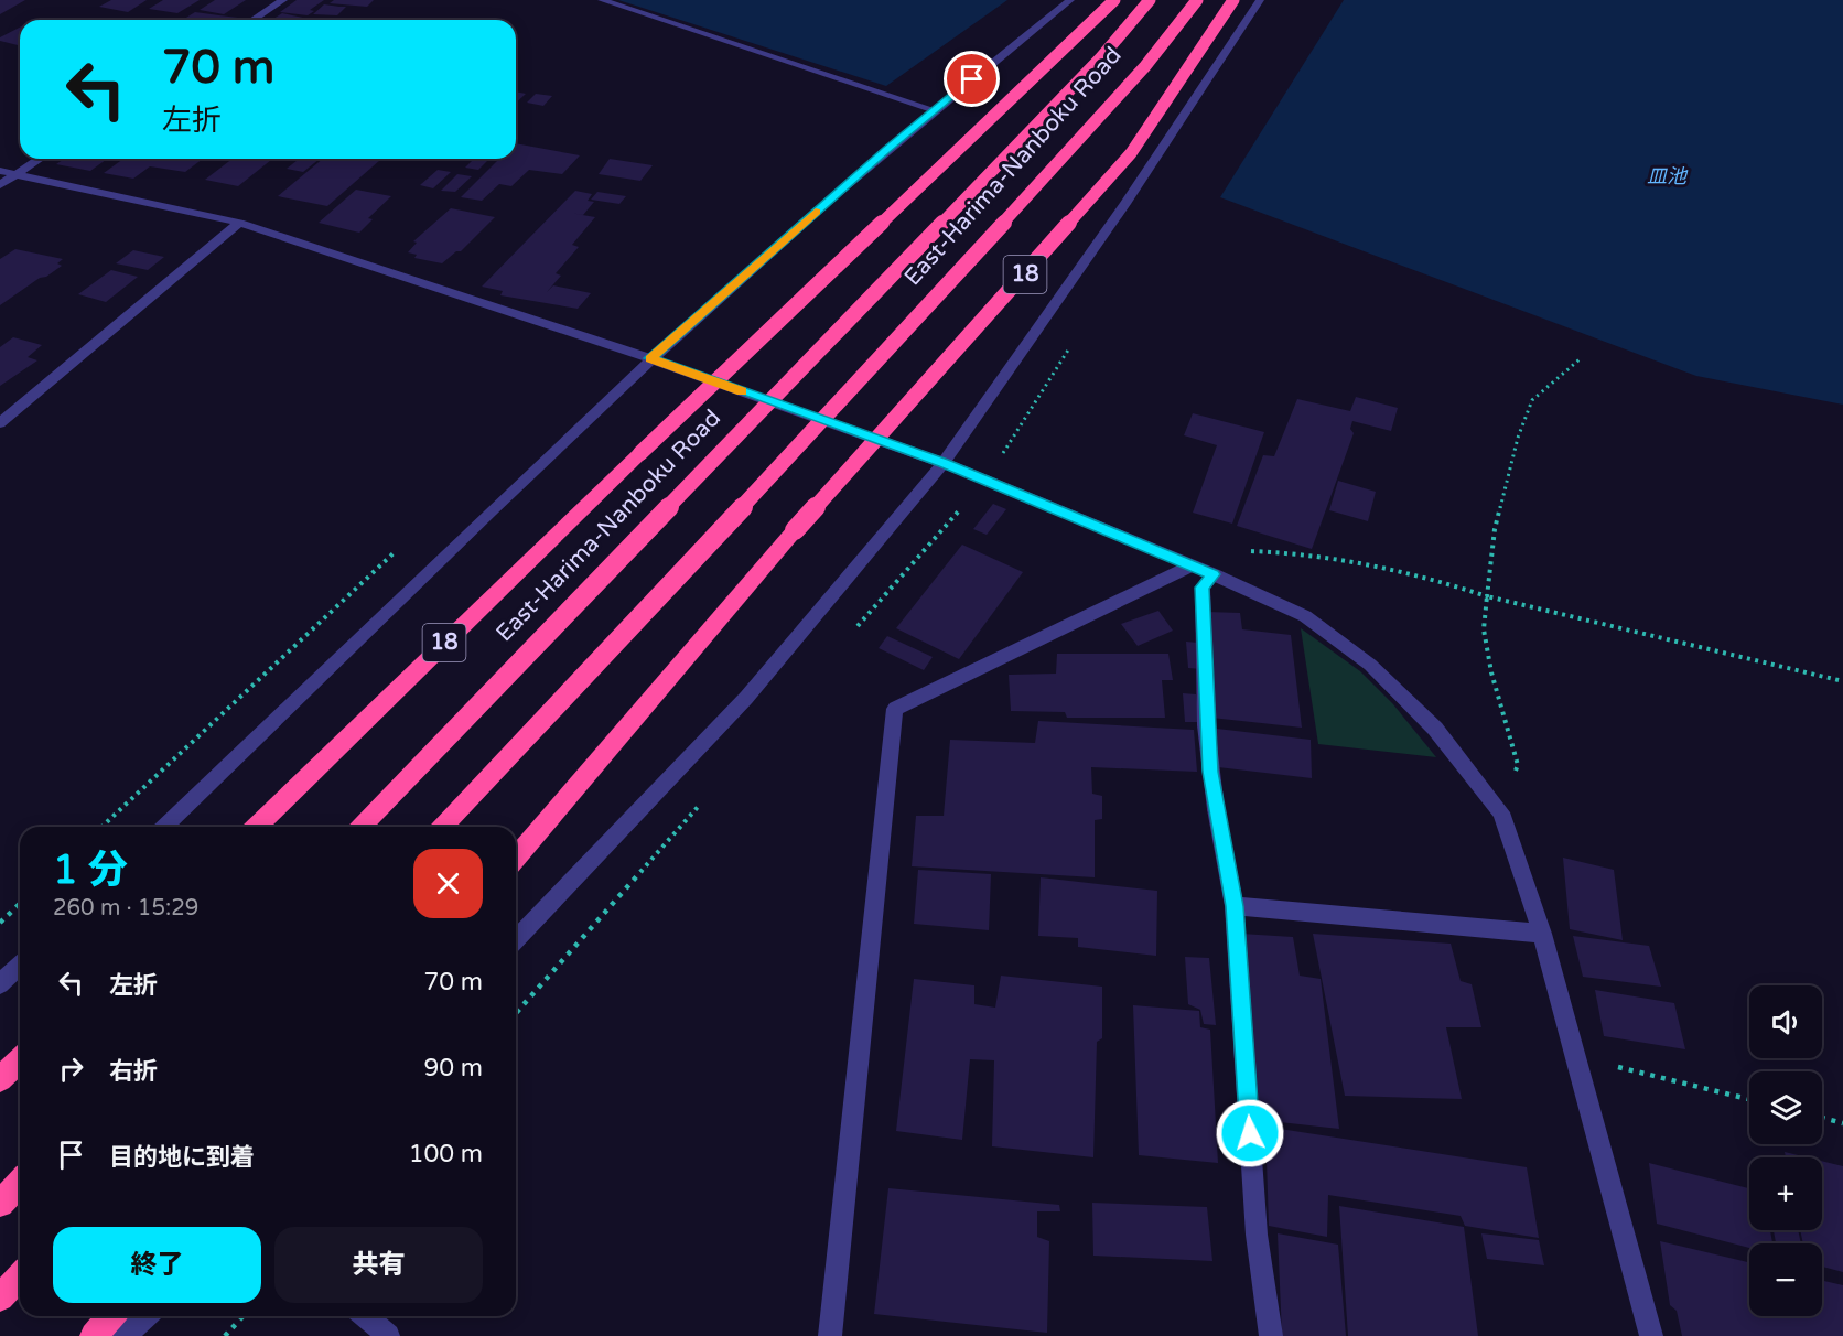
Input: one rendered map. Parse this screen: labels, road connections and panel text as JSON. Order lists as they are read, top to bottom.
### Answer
{
  "streets": {
    "highway": ["East-Harima-Nanboku Road", "18"]
  },
  "water": ["皿池"],
  "page": {
    "turn": ["70 m", "左折"],
    "heading": ["1 分", "260 m · 15:29"],
    "list": [
      {
        "name": "左折",
        "value": "70 m"
      },
      {
        "name": "右折",
        "value": "90 m"
      },
      {
        "name": "目的地に到着",
        "value": "100 m"
      }
    ],
    "map_buttons": ["+", "−"],
    "buttons": ["終了", "共有"]
  }
}
